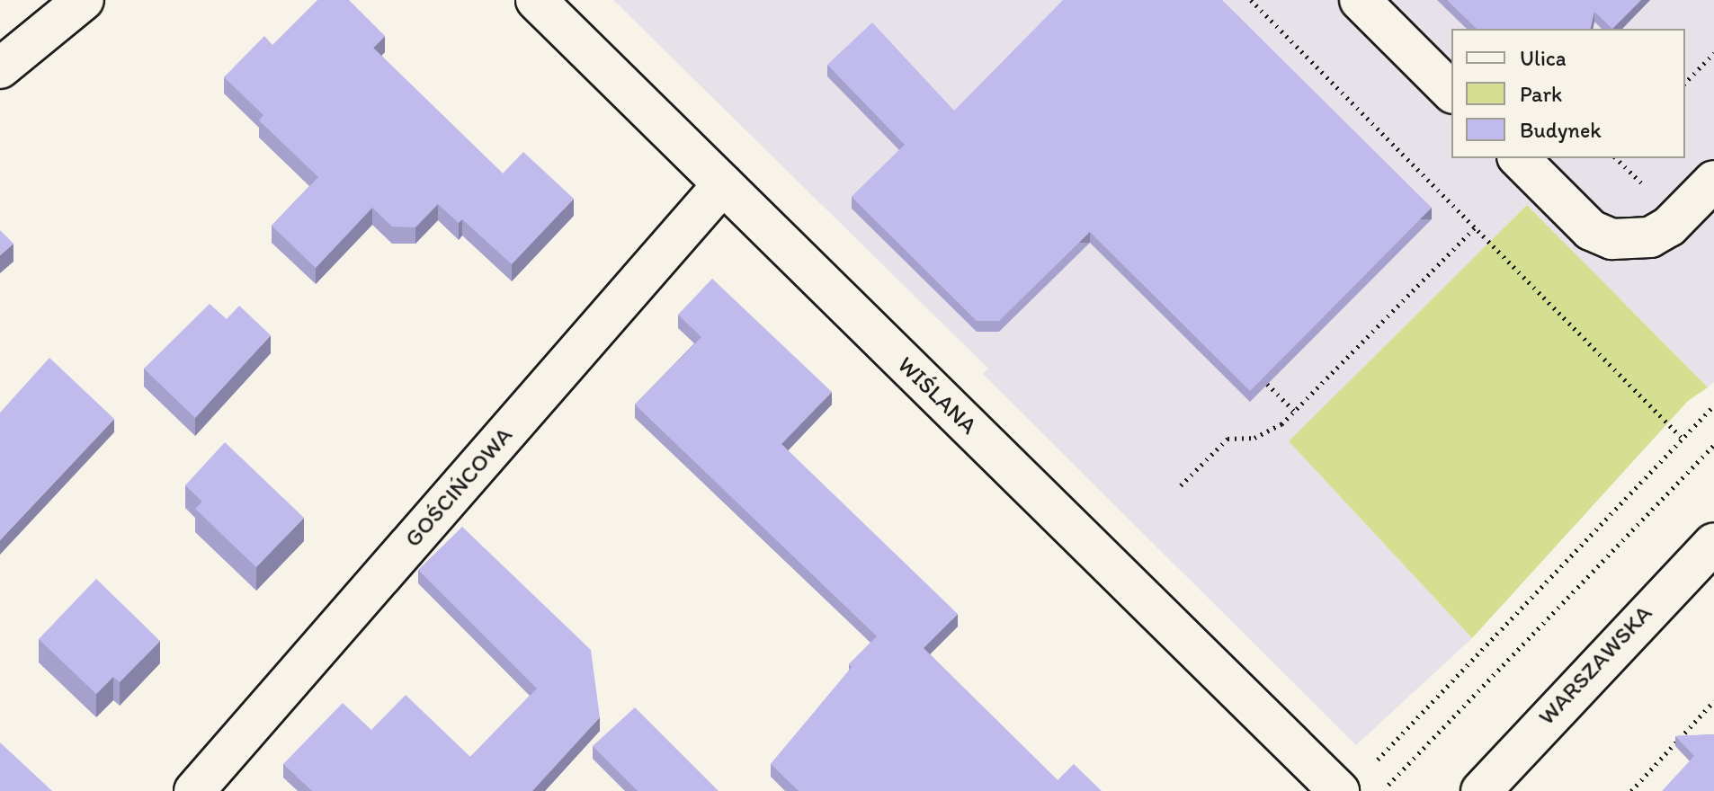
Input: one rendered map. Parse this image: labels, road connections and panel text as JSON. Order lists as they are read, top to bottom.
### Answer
{
  "streets": {
    "street": ["WIŚLANA", "GOŚCIŃCOWA", "WARSZAWSKA"]
  },
  "crossings": [
    ["WIŚLANA", "GOŚCIŃCOWA"]
  ],
  "legend": ["Ulica", "Park", "Budynek"]
}
